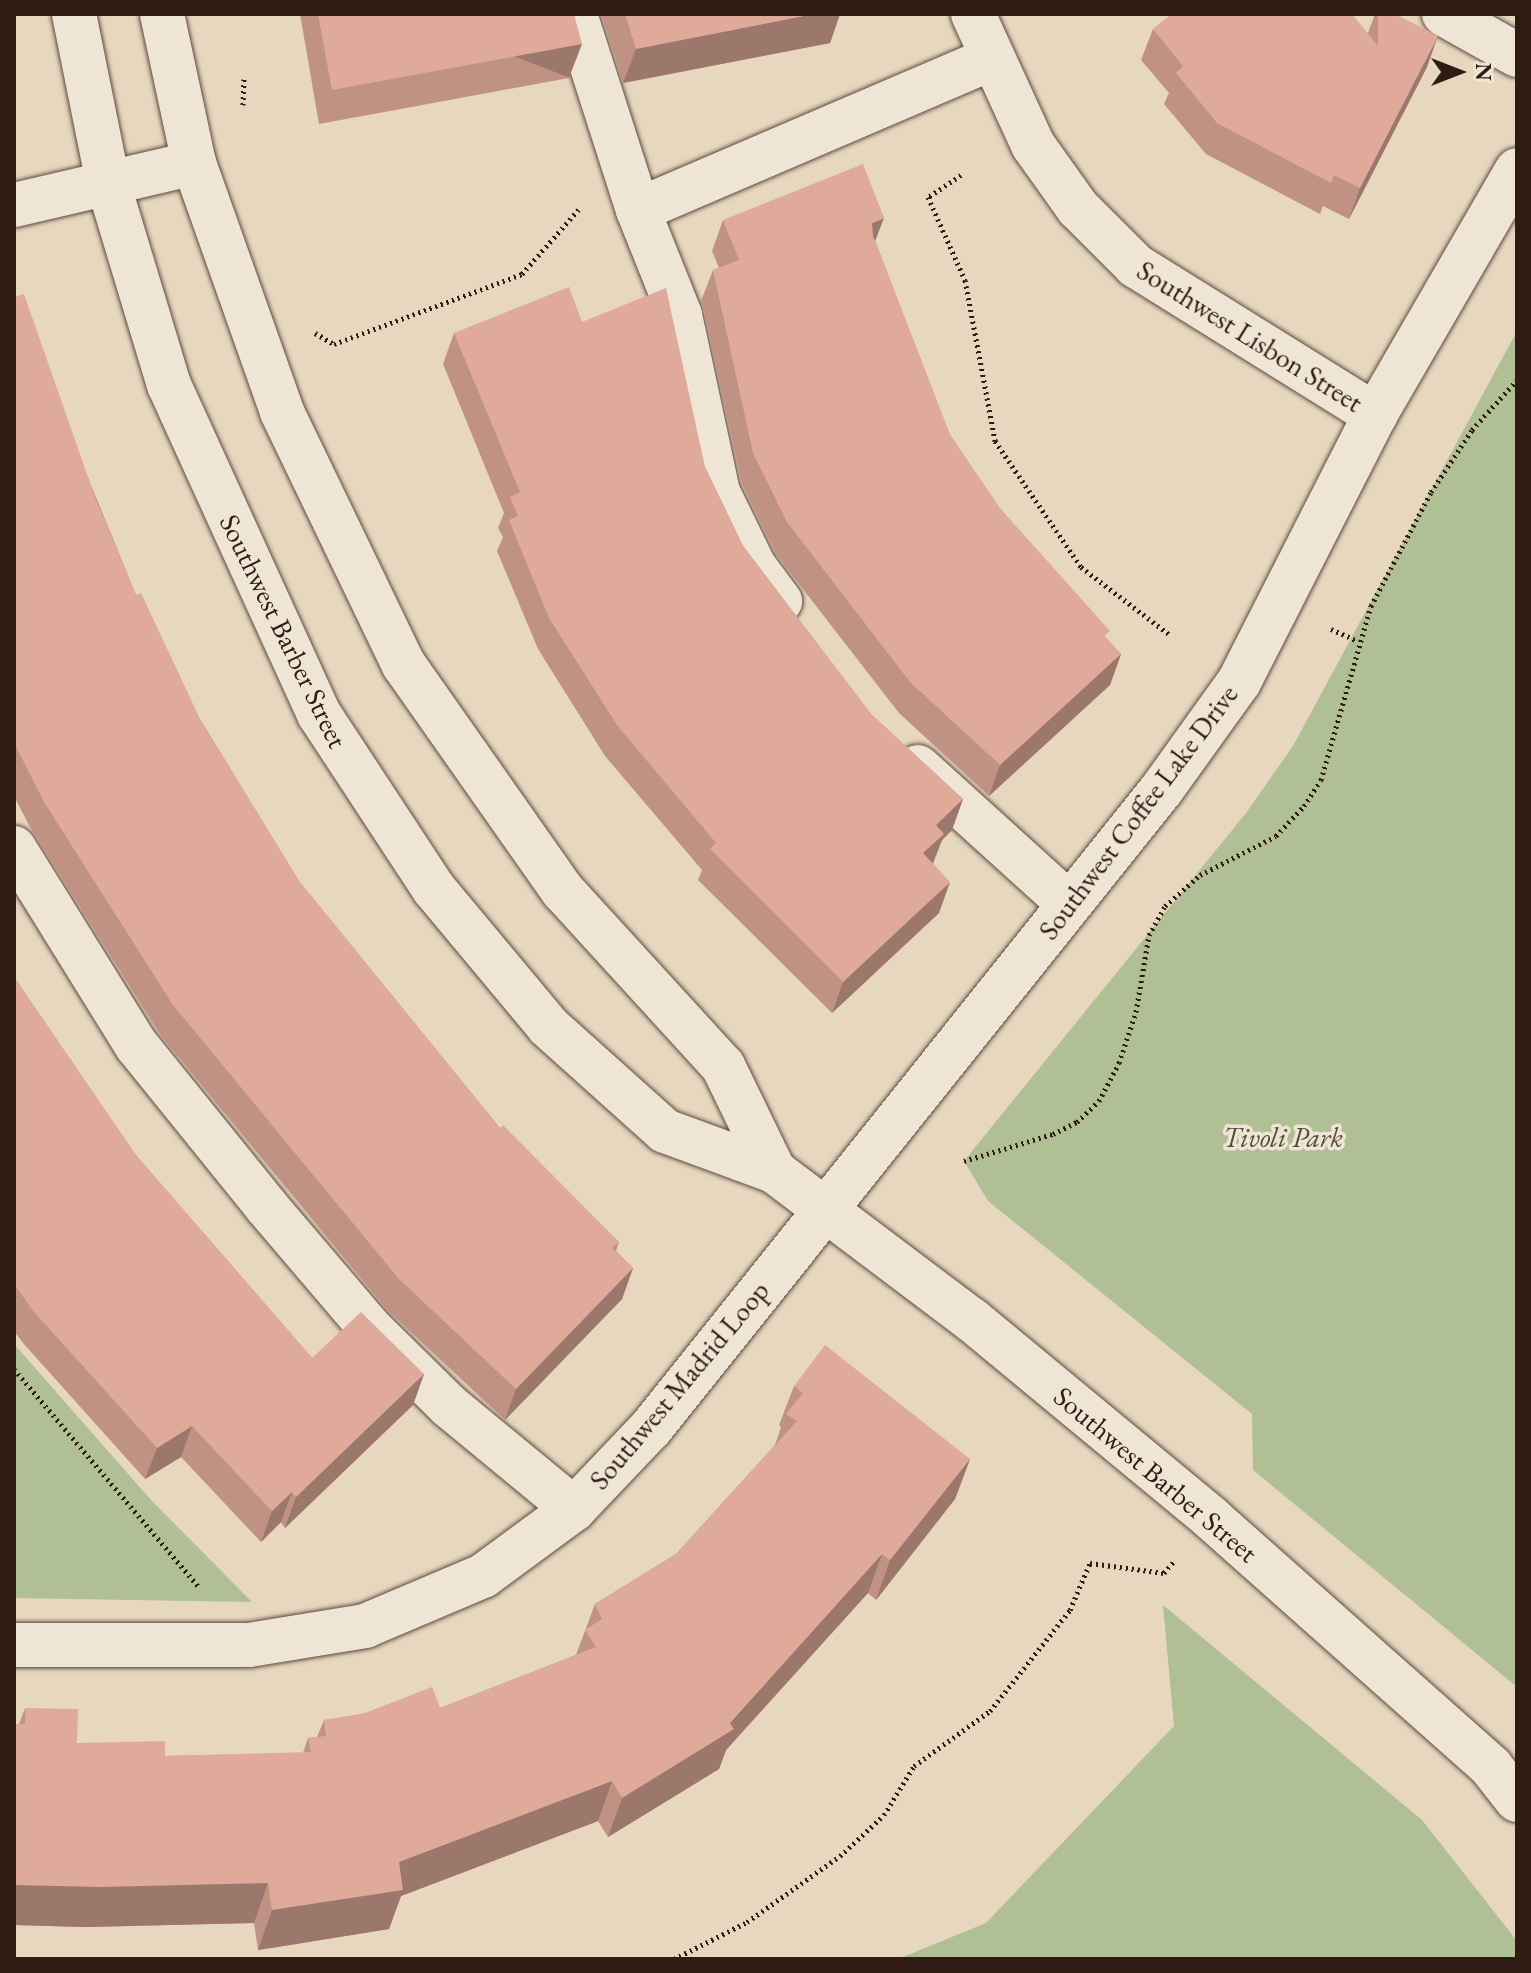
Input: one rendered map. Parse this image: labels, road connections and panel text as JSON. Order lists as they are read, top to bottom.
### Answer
{
  "streets": {
    "street": [
      "Southwest Lisbon Street",
      "Southwest Barber Street",
      "Southwest Coffee Lake Drive",
      "Southwest Madrid Loop"
    ]
  },
  "crossings": [
    ["Southwest Lisbon Street", "Southwest Coffee Lake Drive"],
    ["Southwest Barber Street", "Southwest Coffee Lake Drive"],
    ["Southwest Barber Street", "Southwest Madrid Loop"],
    ["Southwest Coffee Lake Drive", "Southwest Madrid Loop"]
  ],
  "parks": ["Tivoli Park"],
  "north": "right"
}
